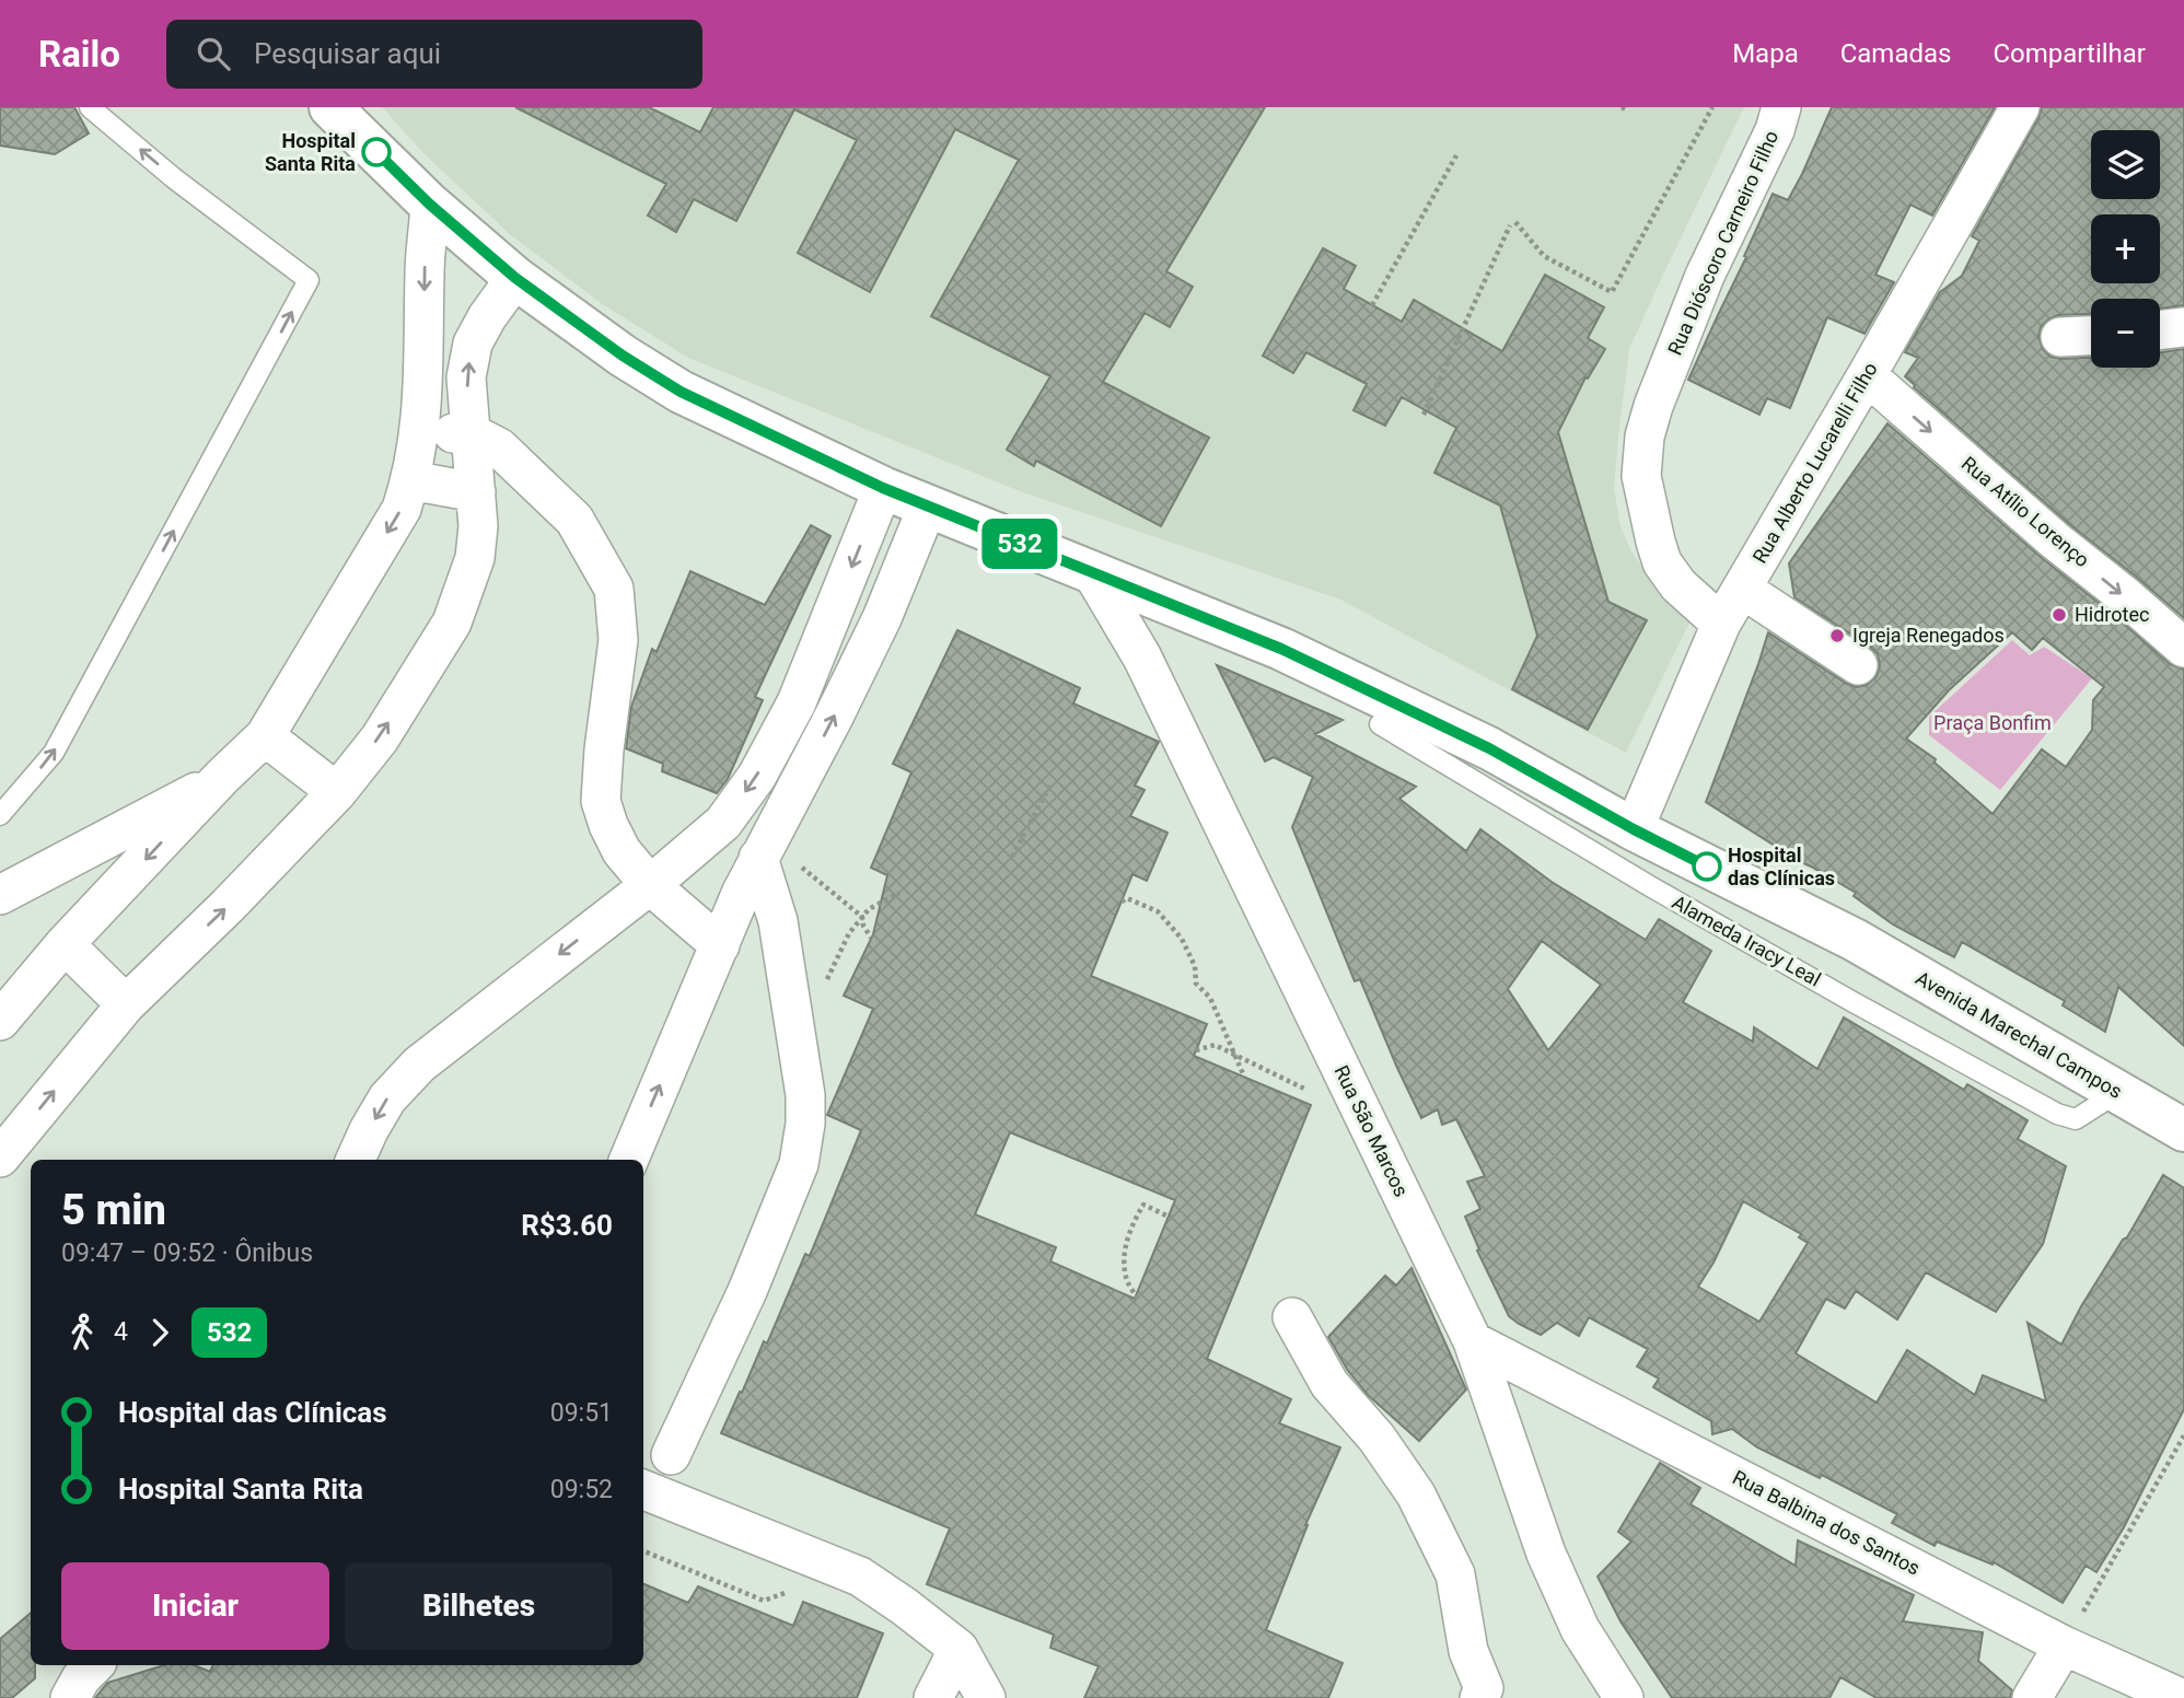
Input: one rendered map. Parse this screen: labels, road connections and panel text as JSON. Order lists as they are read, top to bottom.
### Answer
{
  "streets": {
    "street": [
      "Rua Dióscoro Carneiro Filho",
      "Rua Alberto Lucarelli Filho",
      "Rua Atílio Lorenço",
      "Avenida Marechal Campos",
      "Rua São Marcos",
      "Rua Balbina dos Santos"
    ],
    "lane": ["Alameda Iracy Leal"]
  },
  "crossings": [
    ["Rua Dióscoro Carneiro Filho", "Rua Alberto Lucarelli Filho"],
    ["Rua Alberto Lucarelli Filho", "Rua Atílio Lorenço"],
    ["Rua Alberto Lucarelli Filho", "Avenida Marechal Campos"],
    ["Alameda Iracy Leal", "Avenida Marechal Campos"],
    ["Rua São Marcos", "Rua Balbina dos Santos"]
  ],
  "parks": ["Praça Bonfim"],
  "places": [
    "Hospital Santa Rita",
    "Hidrotec",
    "Igreja Renegados",
    "Hospital das Clínicas"
  ],
  "lines": ["bus line 532"],
  "page": {
    "header": "Railo",
    "search": "Pesquisar aqui",
    "nav": ["Mapa", "Camadas", "Compartilhar"],
    "on_map": "532",
    "map_buttons": ["+", "−"],
    "heading": ["5 min", "09:47 – 09:52 · Ônibus", "R$3.60"],
    "legs": ["4", "532"],
    "list": [
      {
        "name": "Hospital das Clínicas",
        "value": "09:51"
      },
      {
        "name": "Hospital Santa Rita",
        "value": "09:52"
      }
    ],
    "buttons": ["Iniciar", "Bilhetes"]
  }
}
